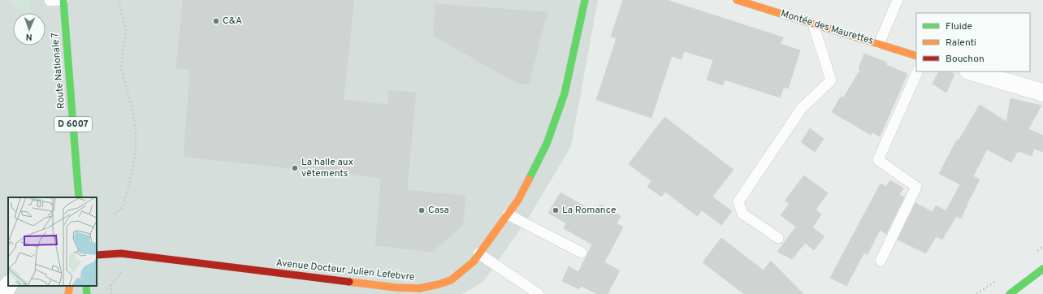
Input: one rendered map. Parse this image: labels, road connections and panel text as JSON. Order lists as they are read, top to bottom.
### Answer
{
  "streets": {
    "street": [
      "Montée des Maurettes",
      "Route Nationale 7",
      "D 6007",
      "Avenue Docteur Julien Lefebvre"
    ]
  },
  "places": [
    "C&A",
    "La halle aux vêtements",
    "Casa",
    "La Romance"
  ],
  "legend": ["Fluide", "Ralenti", "Bouchon"],
  "north": "bottom"
}
